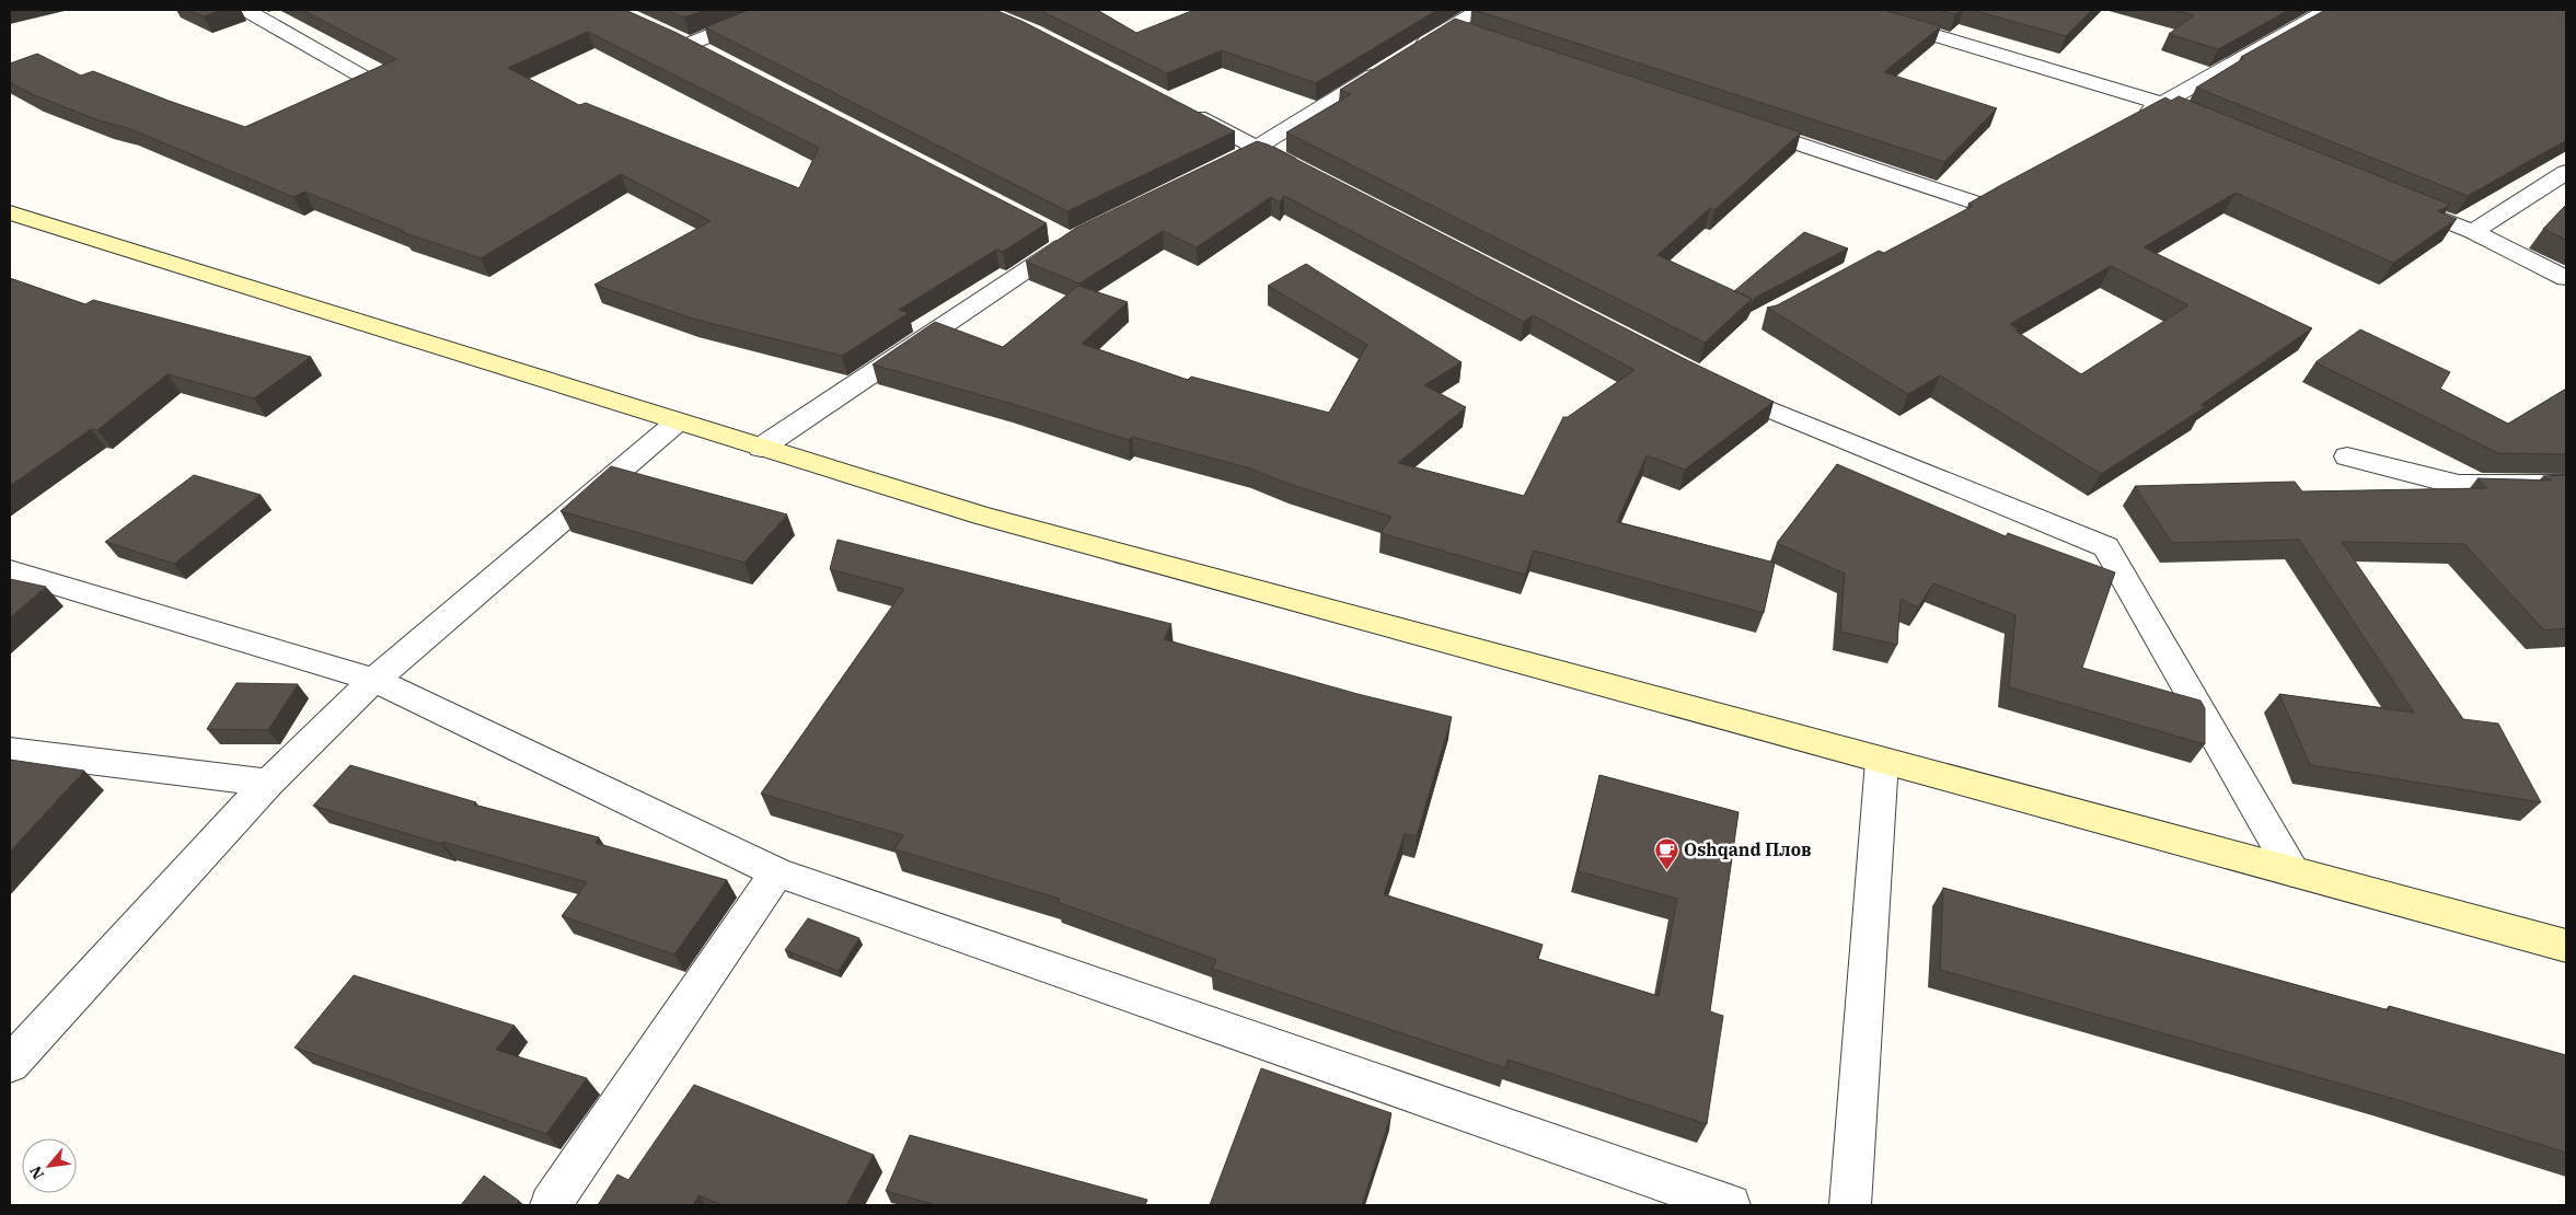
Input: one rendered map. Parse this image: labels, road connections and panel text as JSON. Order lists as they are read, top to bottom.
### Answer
{
  "places": {
    "cafe": ["Oshqand Плов"]
  },
  "north": "bottom left"
}
